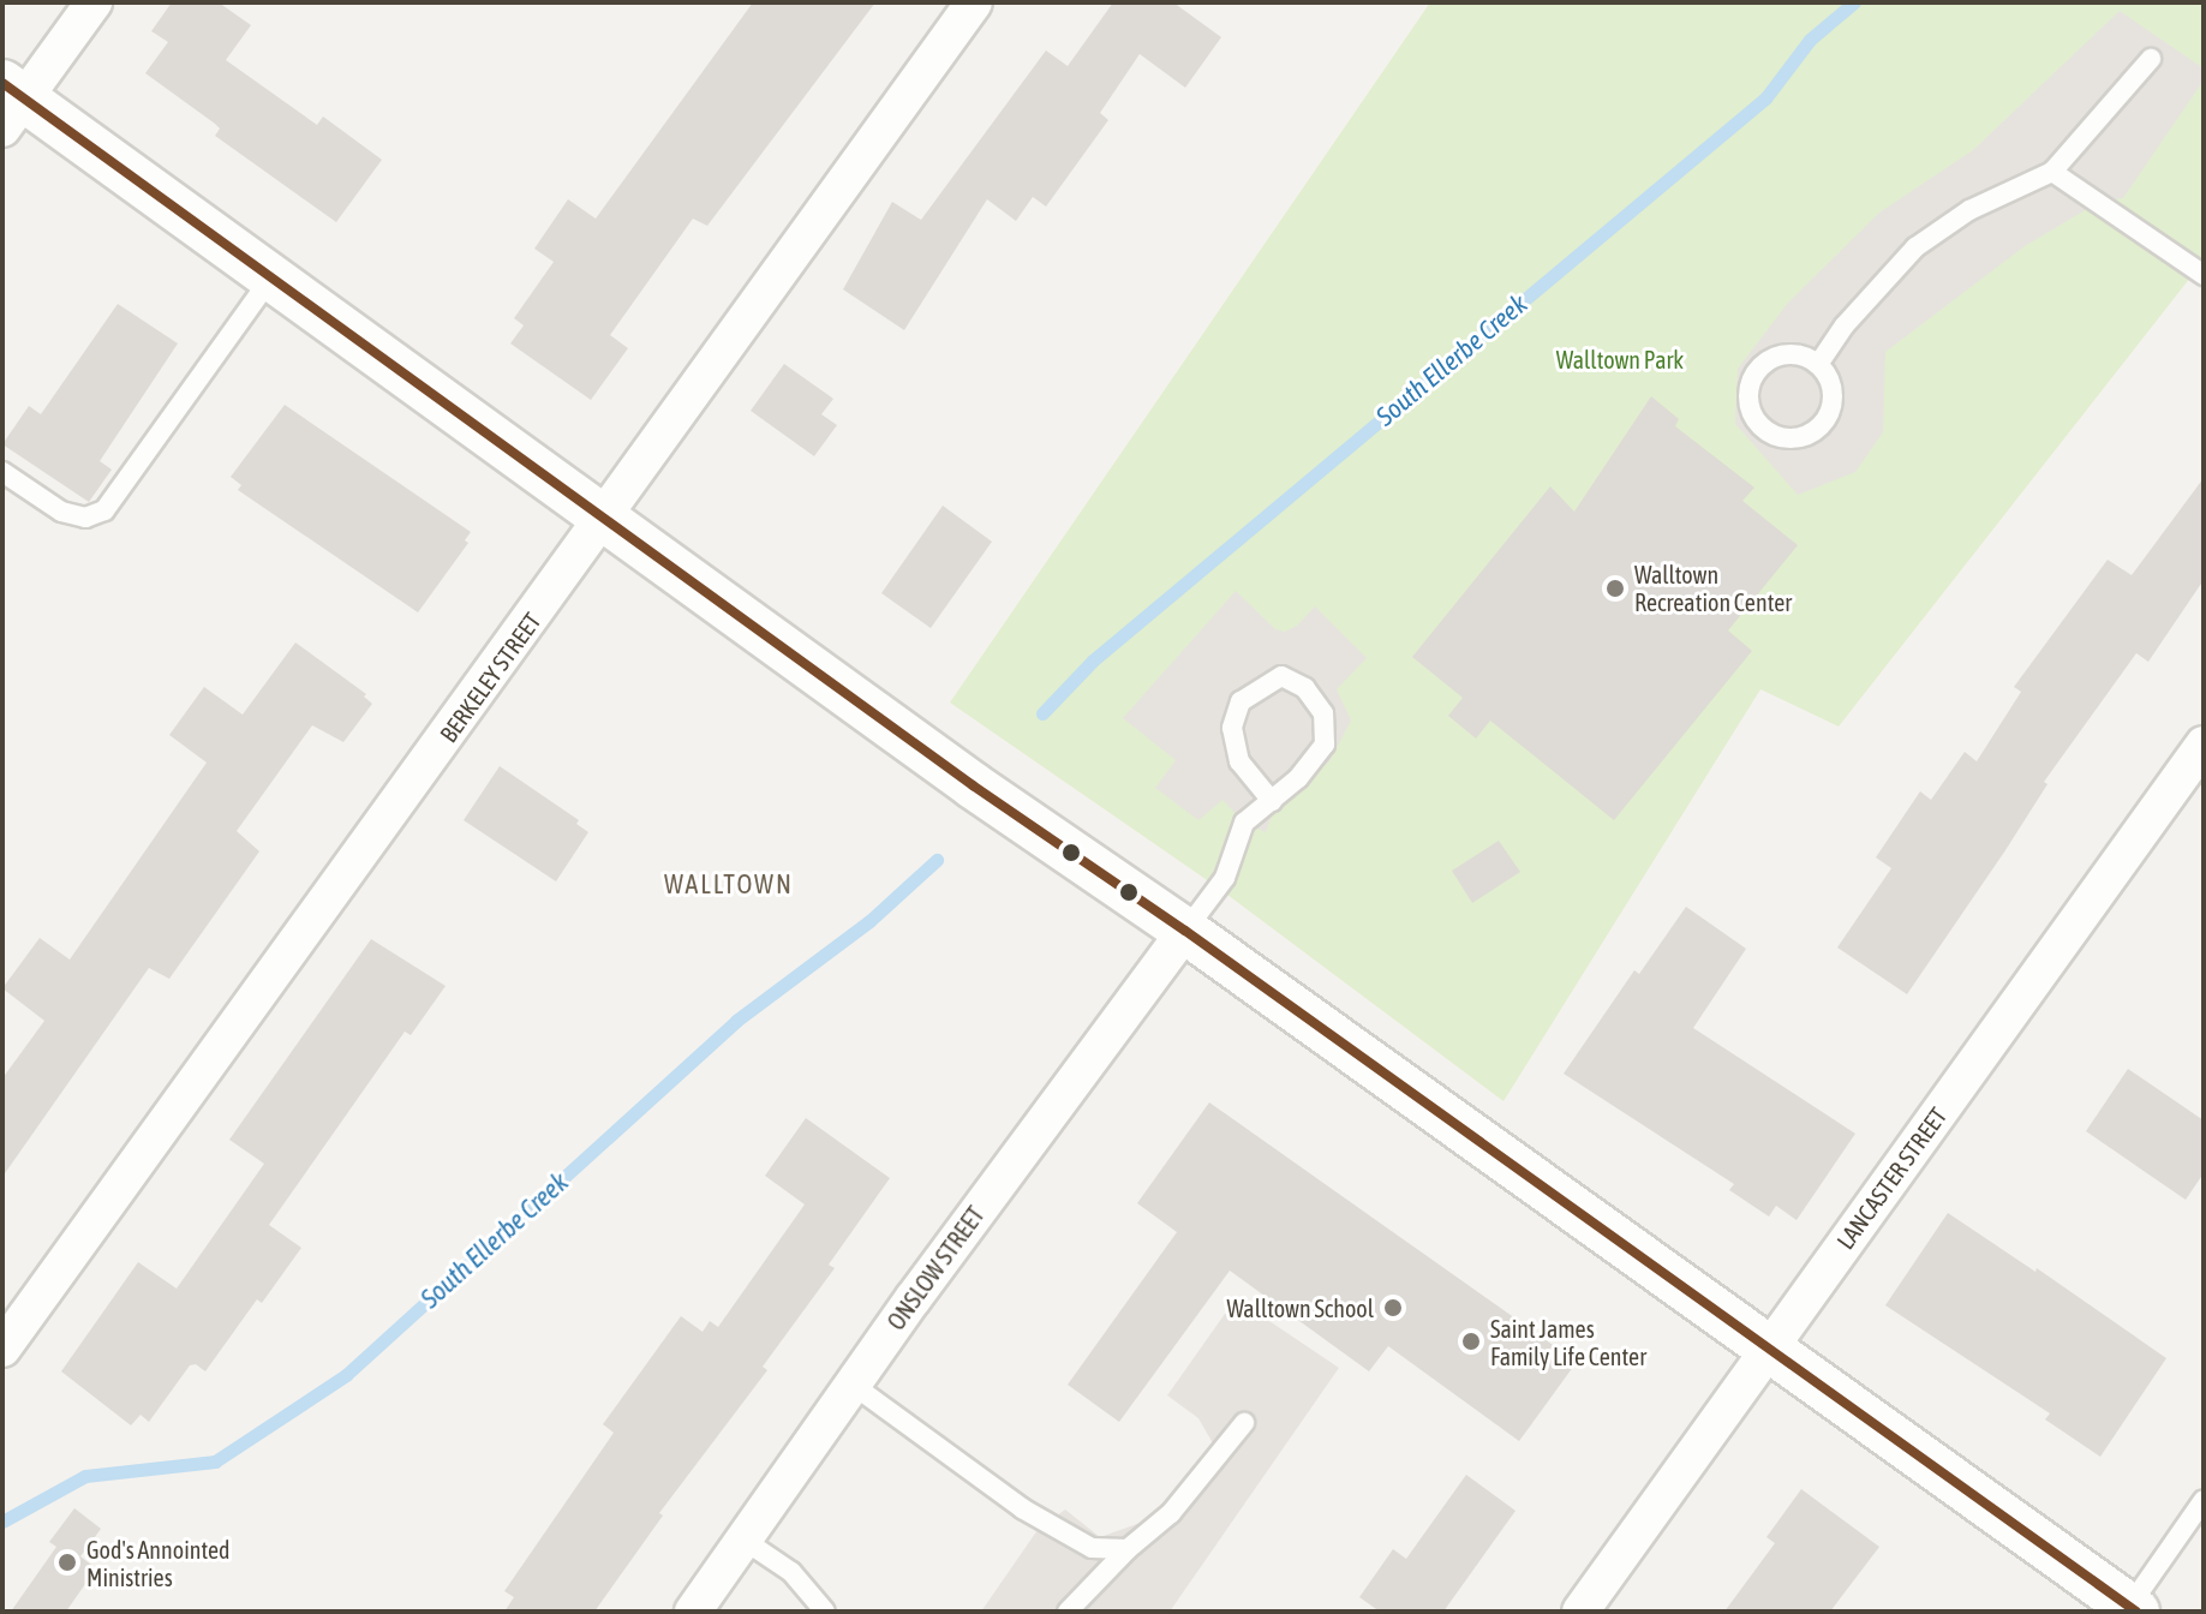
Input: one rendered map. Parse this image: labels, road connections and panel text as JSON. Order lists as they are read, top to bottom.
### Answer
{
  "streets": {
    "street": ["BERKELEY STREET", "LANCASTER STREET", "ONSLOW STREET"]
  },
  "districts": ["WALLTOWN"],
  "water": ["South Ellerbe Creek"],
  "parks": ["Walltown Park"],
  "places": [
    "Walltown Recreation Center",
    "Walltown School",
    "Saint James Family Life Center",
    "God's Annointed Ministries"
  ]
}
